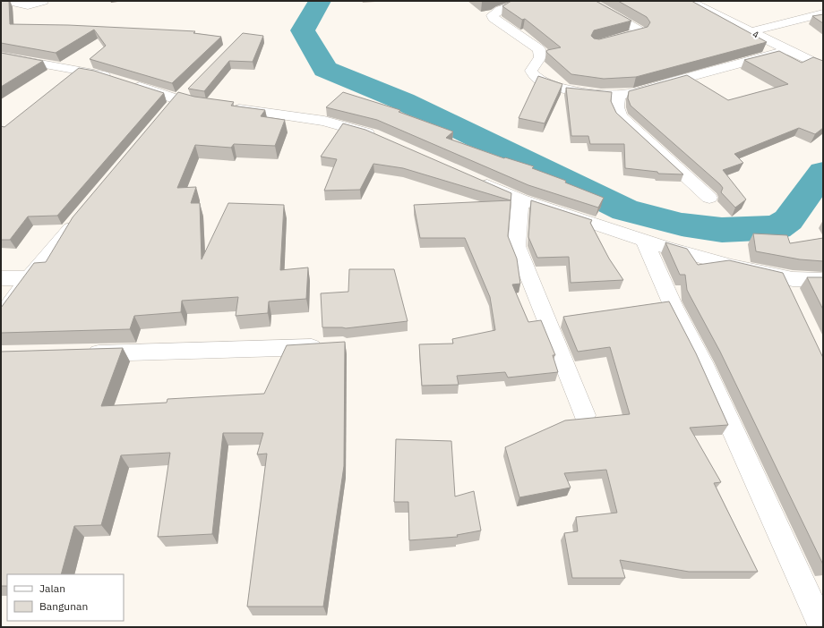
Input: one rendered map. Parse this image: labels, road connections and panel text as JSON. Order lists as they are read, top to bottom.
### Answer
{
  "streets": {
    "street": ["4"]
  },
  "legend": ["Jalan", "Bangunan"]
}
